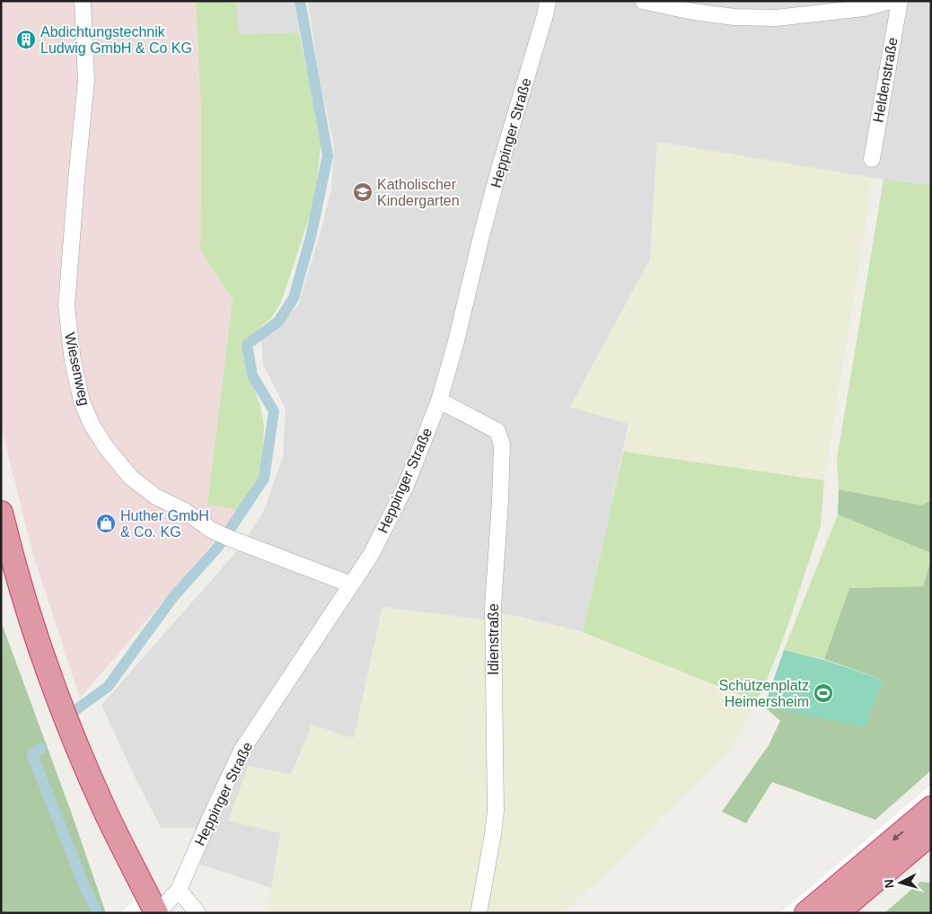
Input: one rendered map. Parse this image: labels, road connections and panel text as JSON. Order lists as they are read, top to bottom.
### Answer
{
  "streets": {
    "street": [
      "Heldenstraße",
      "Heppinger Straße",
      "Wiesenweg",
      "Idienstraße"
    ]
  },
  "crossings": [
    ["Heppinger Straße", "Wiesenweg"],
    ["Heppinger Straße", "Idienstraße"]
  ],
  "places": {
    "building": ["Abdichtungstechnik Ludwig GmbH & Co KG"],
    "school or university": ["Katholischer Kindergarten"],
    "shop": ["Huther GmbH & Co. KG"],
    "sports": ["Schützenplatz Heimersheim"]
  },
  "north": "left"
}
